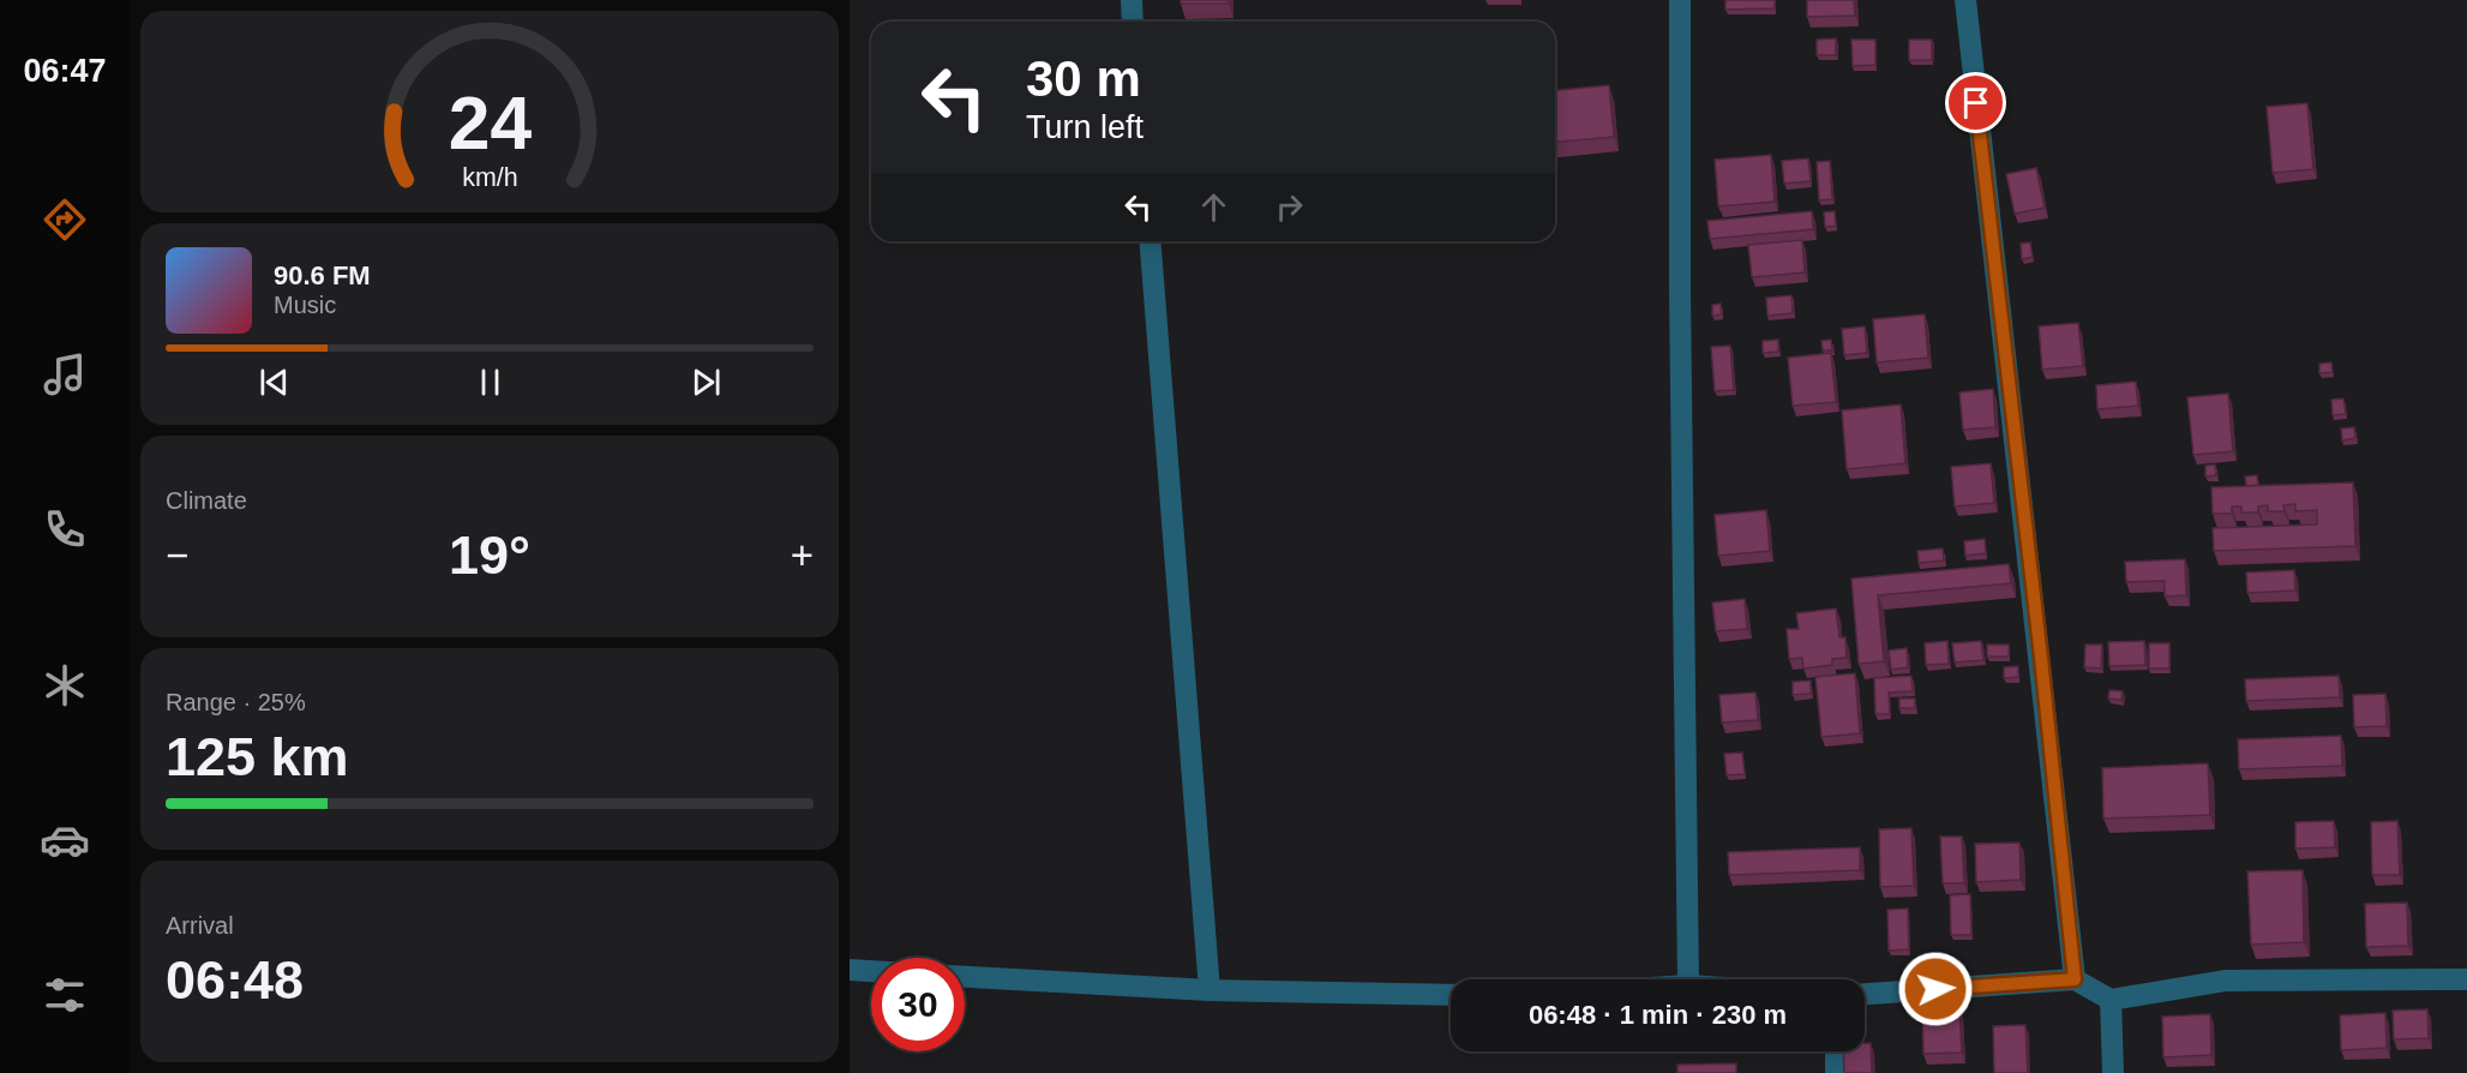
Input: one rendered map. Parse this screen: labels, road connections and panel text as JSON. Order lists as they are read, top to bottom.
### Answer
{
  "page": {
    "tabs": "06:47",
    "turn": ["30 m", "Turn left"],
    "song": ["90.6 FM", "Music"],
    "tile": [
      "Climate",
      ["Range · 25%", "125 km"],
      ["Arrival", "06:48"]
    ],
    "heat": ["−", "19°", "+"],
    "limit": "30",
    "trip": "06:48 · 1 min · 230 m",
    "gauge": ["24", "km/h"]
  }
}
